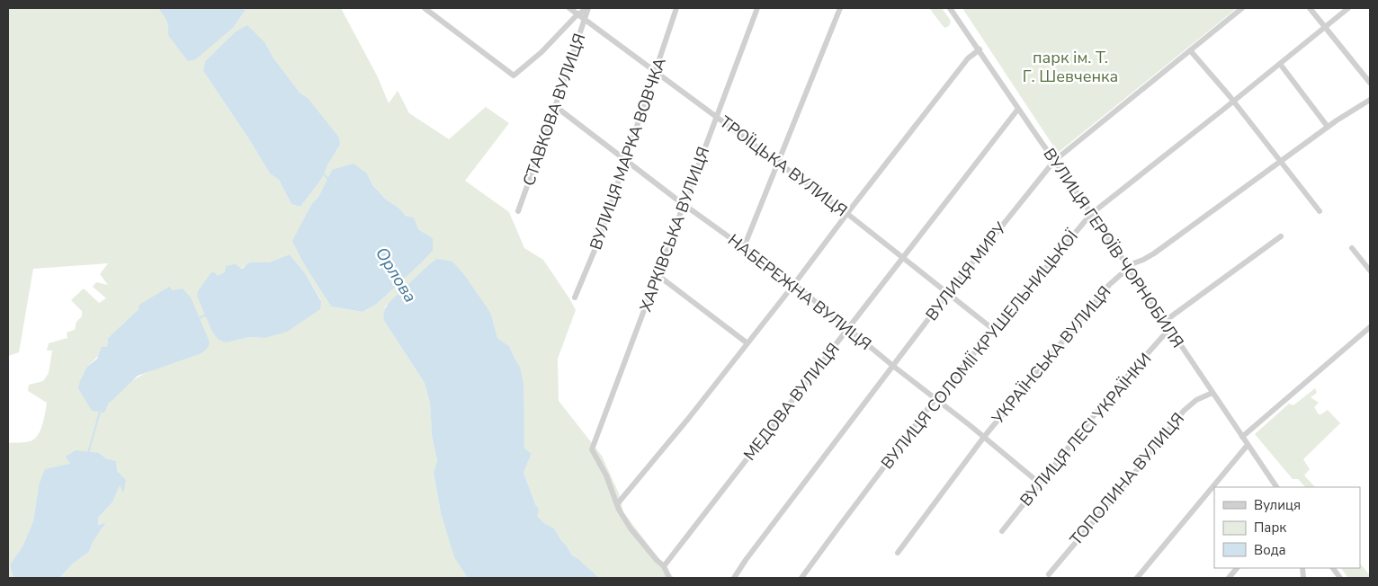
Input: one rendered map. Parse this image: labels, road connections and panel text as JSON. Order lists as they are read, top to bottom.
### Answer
{
  "streets": {
    "street": [
      "СТАВКОВА ВУЛИЦЯ",
      "ВУЛИЦЯ МАРКА ВОВЧКА",
      "ТРОЇЦЬКА ВУЛИЦЯ",
      "ХАРКІВСЬКА ВУЛИЦЯ",
      "ВУЛИЦЯ ГЕРОЇВ ЧОРНОБИЛЯ",
      "ВУЛИЦЯ МИРУ",
      "НАБЕРЕЖНА ВУЛИЦЯ",
      "ВУЛИЦЯ СОЛОМІЇ КРУШЕЛЬНИЦЬКОЇ",
      "УКРАЇНСЬКА ВУЛИЦЯ",
      "МЕДОВА ВУЛИЦЯ",
      "ВУЛИЦЯ ЛЕСІ УКРАЇНКИ",
      "ТОПОЛИНА ВУЛИЦЯ"
    ]
  },
  "crossings": [
    ["СТАВКОВА ВУЛИЦЯ", "ТРОЇЦЬКА ВУЛИЦЯ"],
    ["СТАВКОВА ВУЛИЦЯ", "НАБЕРЕЖНА ВУЛИЦЯ"],
    ["ВУЛИЦЯ МАРКА ВОВЧКА", "ТРОЇЦЬКА ВУЛИЦЯ"],
    ["ВУЛИЦЯ МАРКА ВОВЧКА", "НАБЕРЕЖНА ВУЛИЦЯ"],
    ["ТРОЇЦЬКА ВУЛИЦЯ", "ХАРКІВСЬКА ВУЛИЦЯ"],
    ["ТРОЇЦЬКА ВУЛИЦЯ", "ВУЛИЦЯ МИРУ"],
    ["ТРОЇЦЬКА ВУЛИЦЯ", "ВУЛИЦЯ СОЛОМІЇ КРУШЕЛЬНИЦЬКОЇ"],
    ["ТРОЇЦЬКА ВУЛИЦЯ", "МЕДОВА ВУЛИЦЯ"],
    ["ХАРКІВСЬКА ВУЛИЦЯ", "НАБЕРЕЖНА ВУЛИЦЯ"],
    ["ВУЛИЦЯ ГЕРОЇВ ЧОРНОБИЛЯ", "ВУЛИЦЯ МИРУ"],
    ["ВУЛИЦЯ ГЕРОЇВ ЧОРНОБИЛЯ", "ВУЛИЦЯ СОЛОМІЇ КРУШЕЛЬНИЦЬКОЇ"],
    ["ВУЛИЦЯ ГЕРОЇВ ЧОРНОБИЛЯ", "УКРАЇНСЬКА ВУЛИЦЯ"],
    ["ВУЛИЦЯ ГЕРОЇВ ЧОРНОБИЛЯ", "МЕДОВА ВУЛИЦЯ"],
    ["ВУЛИЦЯ ГЕРОЇВ ЧОРНОБИЛЯ", "ВУЛИЦЯ ЛЕСІ УКРАЇНКИ"],
    ["ВУЛИЦЯ ГЕРОЇВ ЧОРНОБИЛЯ", "ТОПОЛИНА ВУЛИЦЯ"],
    ["ВУЛИЦЯ МИРУ", "НАБЕРЕЖНА ВУЛИЦЯ"],
    ["НАБЕРЕЖНА ВУЛИЦЯ", "ВУЛИЦЯ СОЛОМІЇ КРУШЕЛЬНИЦЬКОЇ"],
    ["НАБЕРЕЖНА ВУЛИЦЯ", "УКРАЇНСЬКА ВУЛИЦЯ"],
    ["НАБЕРЕЖНА ВУЛИЦЯ", "МЕДОВА ВУЛИЦЯ"],
    ["НАБЕРЕЖНА ВУЛИЦЯ", "ВУЛИЦЯ ЛЕСІ УКРАЇНКИ"]
  ],
  "water": ["Орлова"],
  "parks": ["парк ім. Т. Г. Шевченка"],
  "legend": ["Вулиця", "Парк", "Вода"]
}
